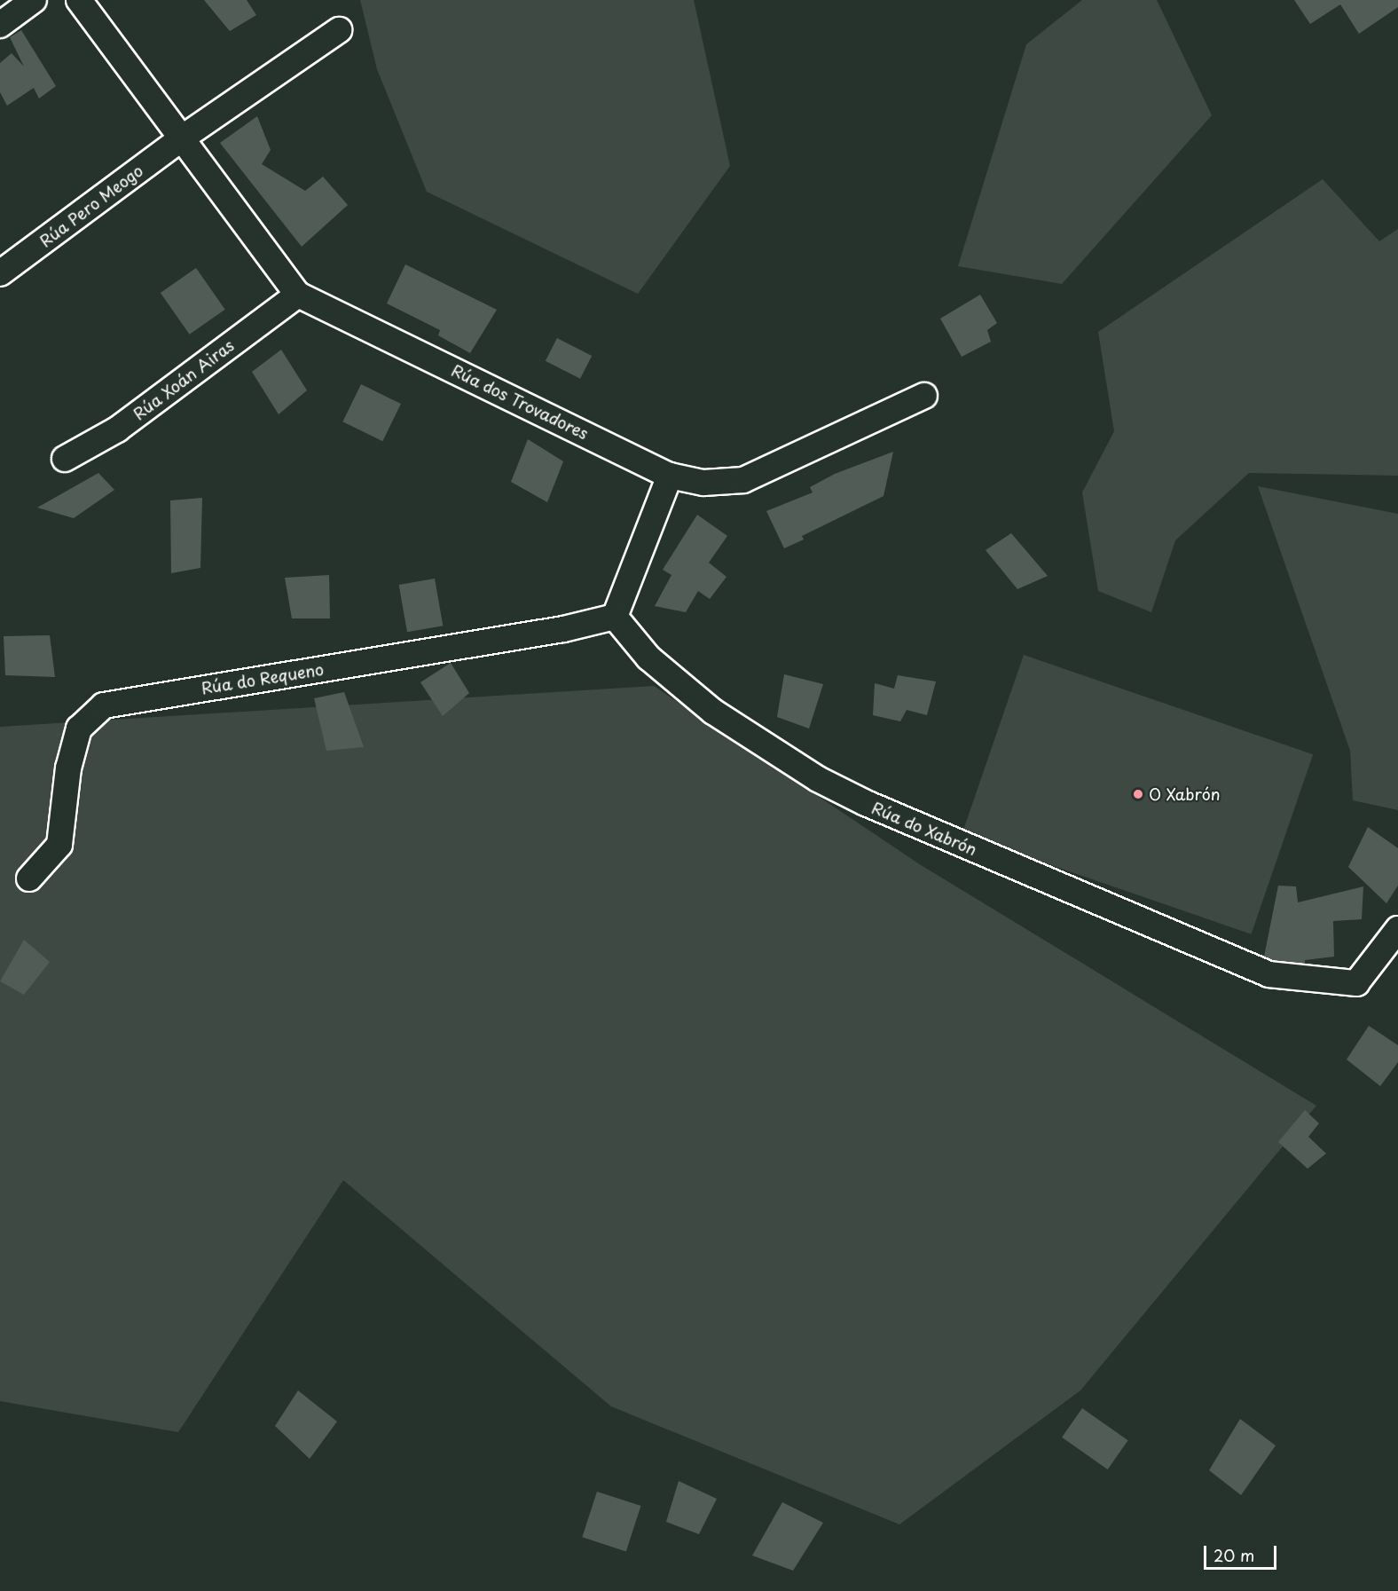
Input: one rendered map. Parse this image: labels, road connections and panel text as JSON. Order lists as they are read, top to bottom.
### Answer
{
  "streets": {
    "street": [
      "Rúa Pero Meogo",
      "Rúa Xoán Airas",
      "Rúa dos Trovadores",
      "Rúa do Requeno",
      "Rúa do Xabrón"
    ]
  },
  "crossings": [
    ["Rúa Pero Meogo", "Rúa dos Trovadores"],
    ["Rúa Xoán Airas", "Rúa dos Trovadores"],
    ["Rúa do Requeno", "Rúa do Xabrón"]
  ],
  "places": ["O Xabrón"],
  "scale_bar": "20 m"
}
